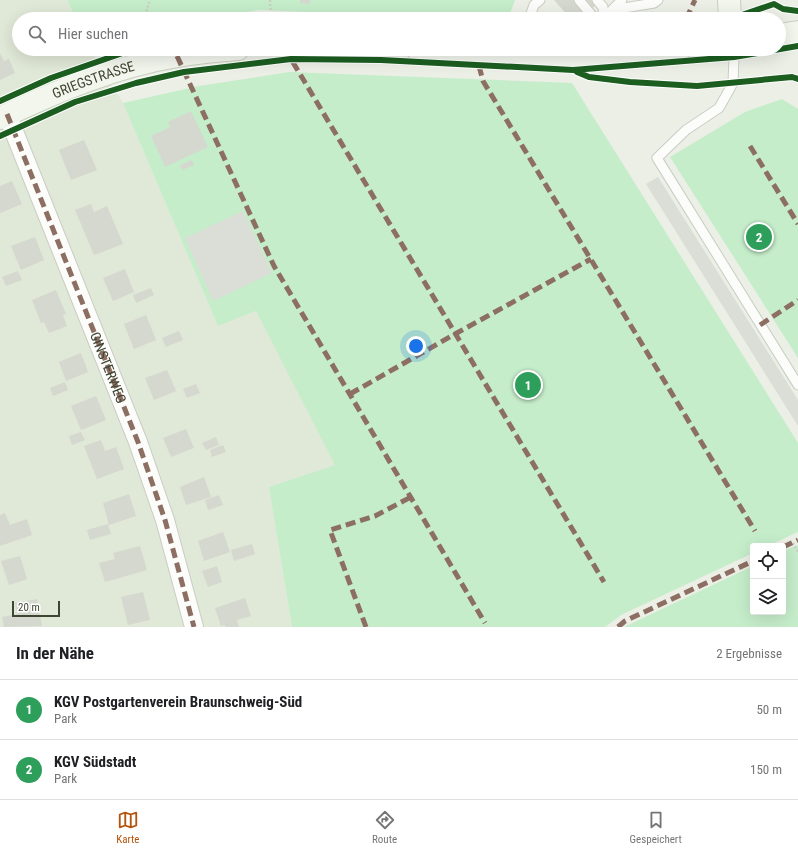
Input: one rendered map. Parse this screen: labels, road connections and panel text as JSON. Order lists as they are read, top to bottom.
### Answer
{
  "streets": {
    "street": ["GRIEGSTRASSE", "GINSTERWEG"]
  },
  "crossings": [
    ["GRIEGSTRASSE", "GINSTERWEG"]
  ],
  "scale_bar": "20 m",
  "page": {
    "search": "Hier suchen",
    "pins": ["2", "1"],
    "scale": "20 m",
    "heading": ["In der Nähe", "2 Ergebnisse"],
    "list": [
      {
        "mark": "1",
        "name": "KGV Postgartenverein Braunschweig-Süd",
        "note": "Park",
        "value": "50 m"
      },
      {
        "mark": "2",
        "name": "KGV Südstadt",
        "note": "Park",
        "value": "150 m"
      }
    ],
    "nav": ["Karte", "Route", "Gespeichert"]
  }
}
